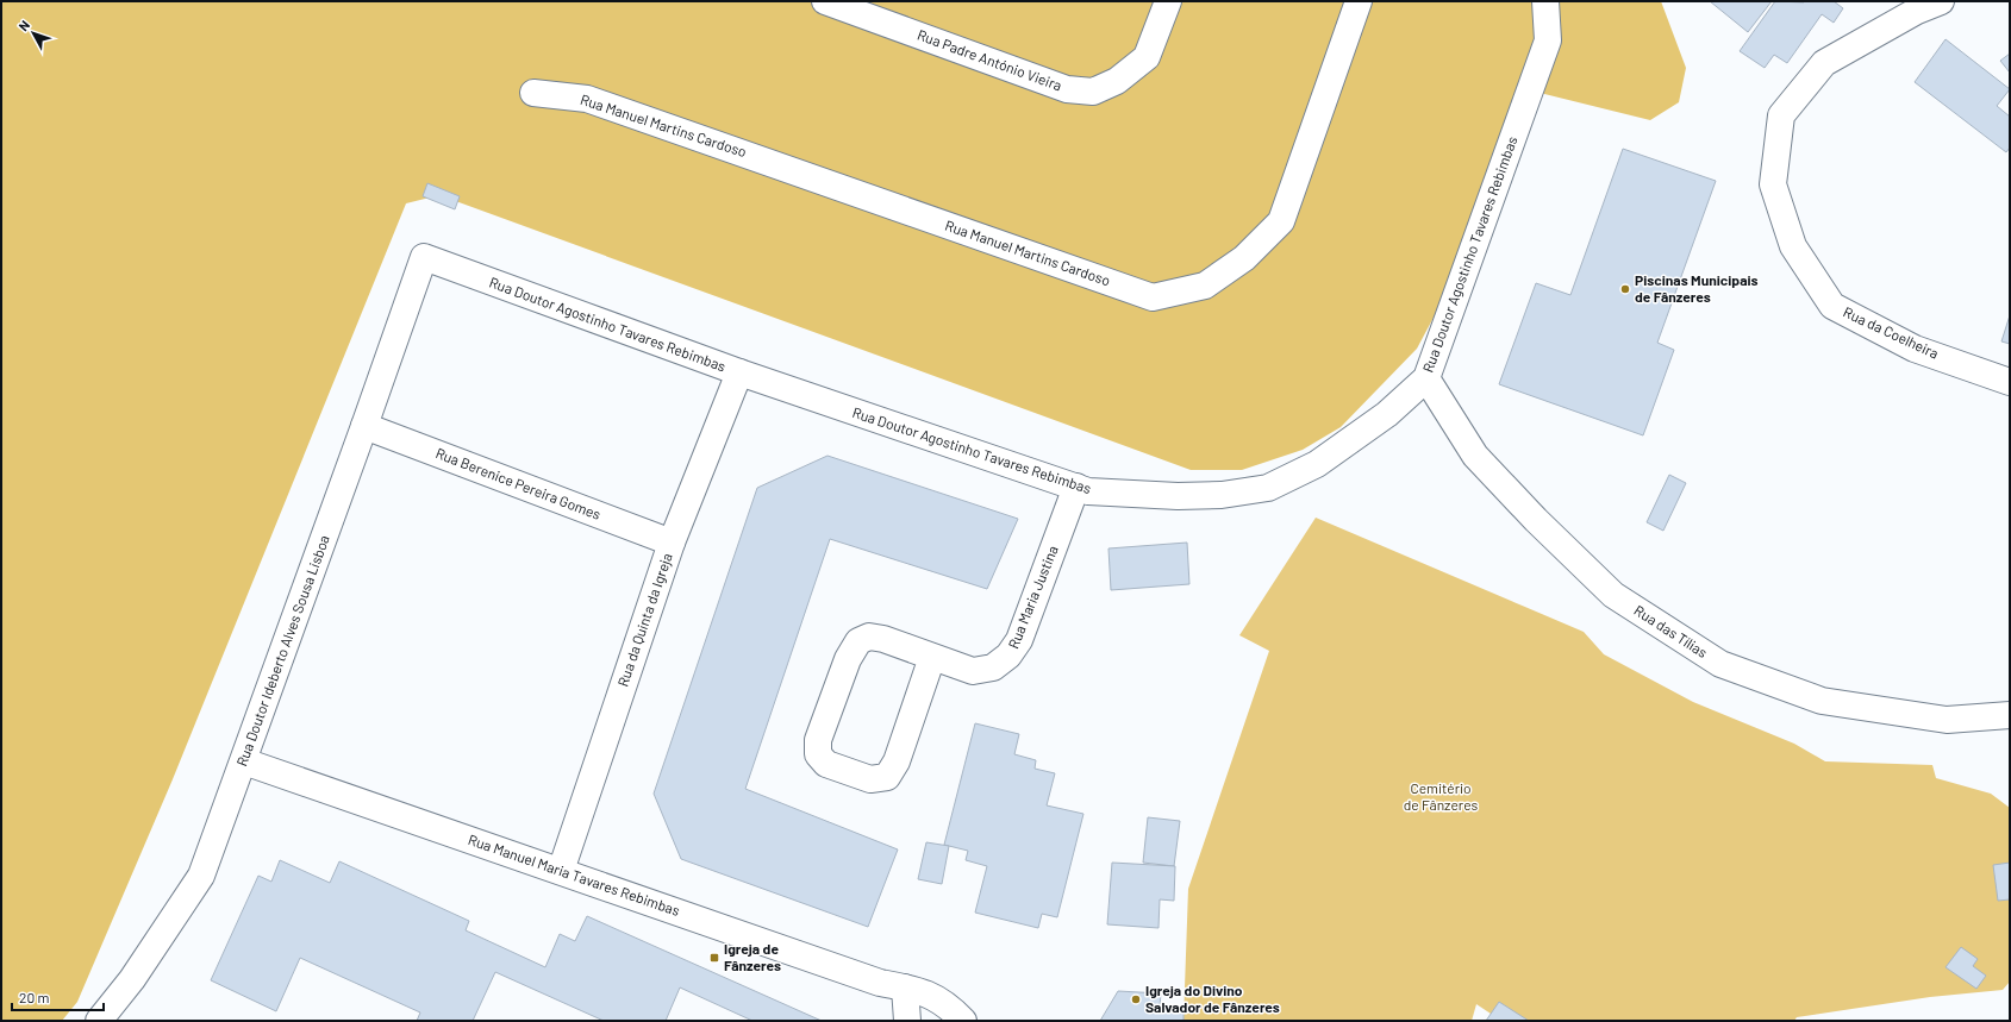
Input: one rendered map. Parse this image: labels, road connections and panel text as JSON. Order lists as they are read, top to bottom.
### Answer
{
  "streets": {
    "street": [
      "Rua Padre António Vieira",
      "Rua Manuel Martins Cardoso",
      "Rua Doutor Agostinho Tavares Rebimbas",
      "Rua da Coelheira",
      "Rua Berenice Pereira Gomes",
      "Rua Maria Justina",
      "Rua da Quinta da Igreja",
      "Rua das Tílias",
      "Rua Doutor Ideberto Alves Sousa Lisboa",
      "Rua Manuel Maria Tavares Rebimbas"
    ]
  },
  "crossings": [
    ["Rua Doutor Agostinho Tavares Rebimbas", "Rua Maria Justina"],
    ["Rua Doutor Agostinho Tavares Rebimbas", "Rua da Quinta da Igreja"],
    ["Rua Doutor Agostinho Tavares Rebimbas", "Rua das Tílias"],
    ["Rua Doutor Agostinho Tavares Rebimbas", "Rua Doutor Ideberto Alves Sousa Lisboa"],
    ["Rua Berenice Pereira Gomes", "Rua da Quinta da Igreja"],
    ["Rua Berenice Pereira Gomes", "Rua Doutor Ideberto Alves Sousa Lisboa"],
    ["Rua da Quinta da Igreja", "Rua Manuel Maria Tavares Rebimbas"],
    ["Rua Doutor Ideberto Alves Sousa Lisboa", "Rua Manuel Maria Tavares Rebimbas"]
  ],
  "parks": ["Cemitério de Fânzeres"],
  "places": {
    "other": ["Piscinas Municipais de Fânzeres", "Igreja do Divino Salvador de Fânzeres"],
    "transit": ["Igreja de Fânzeres"]
  },
  "scale_bar": "20 m",
  "north": "top left"
}
